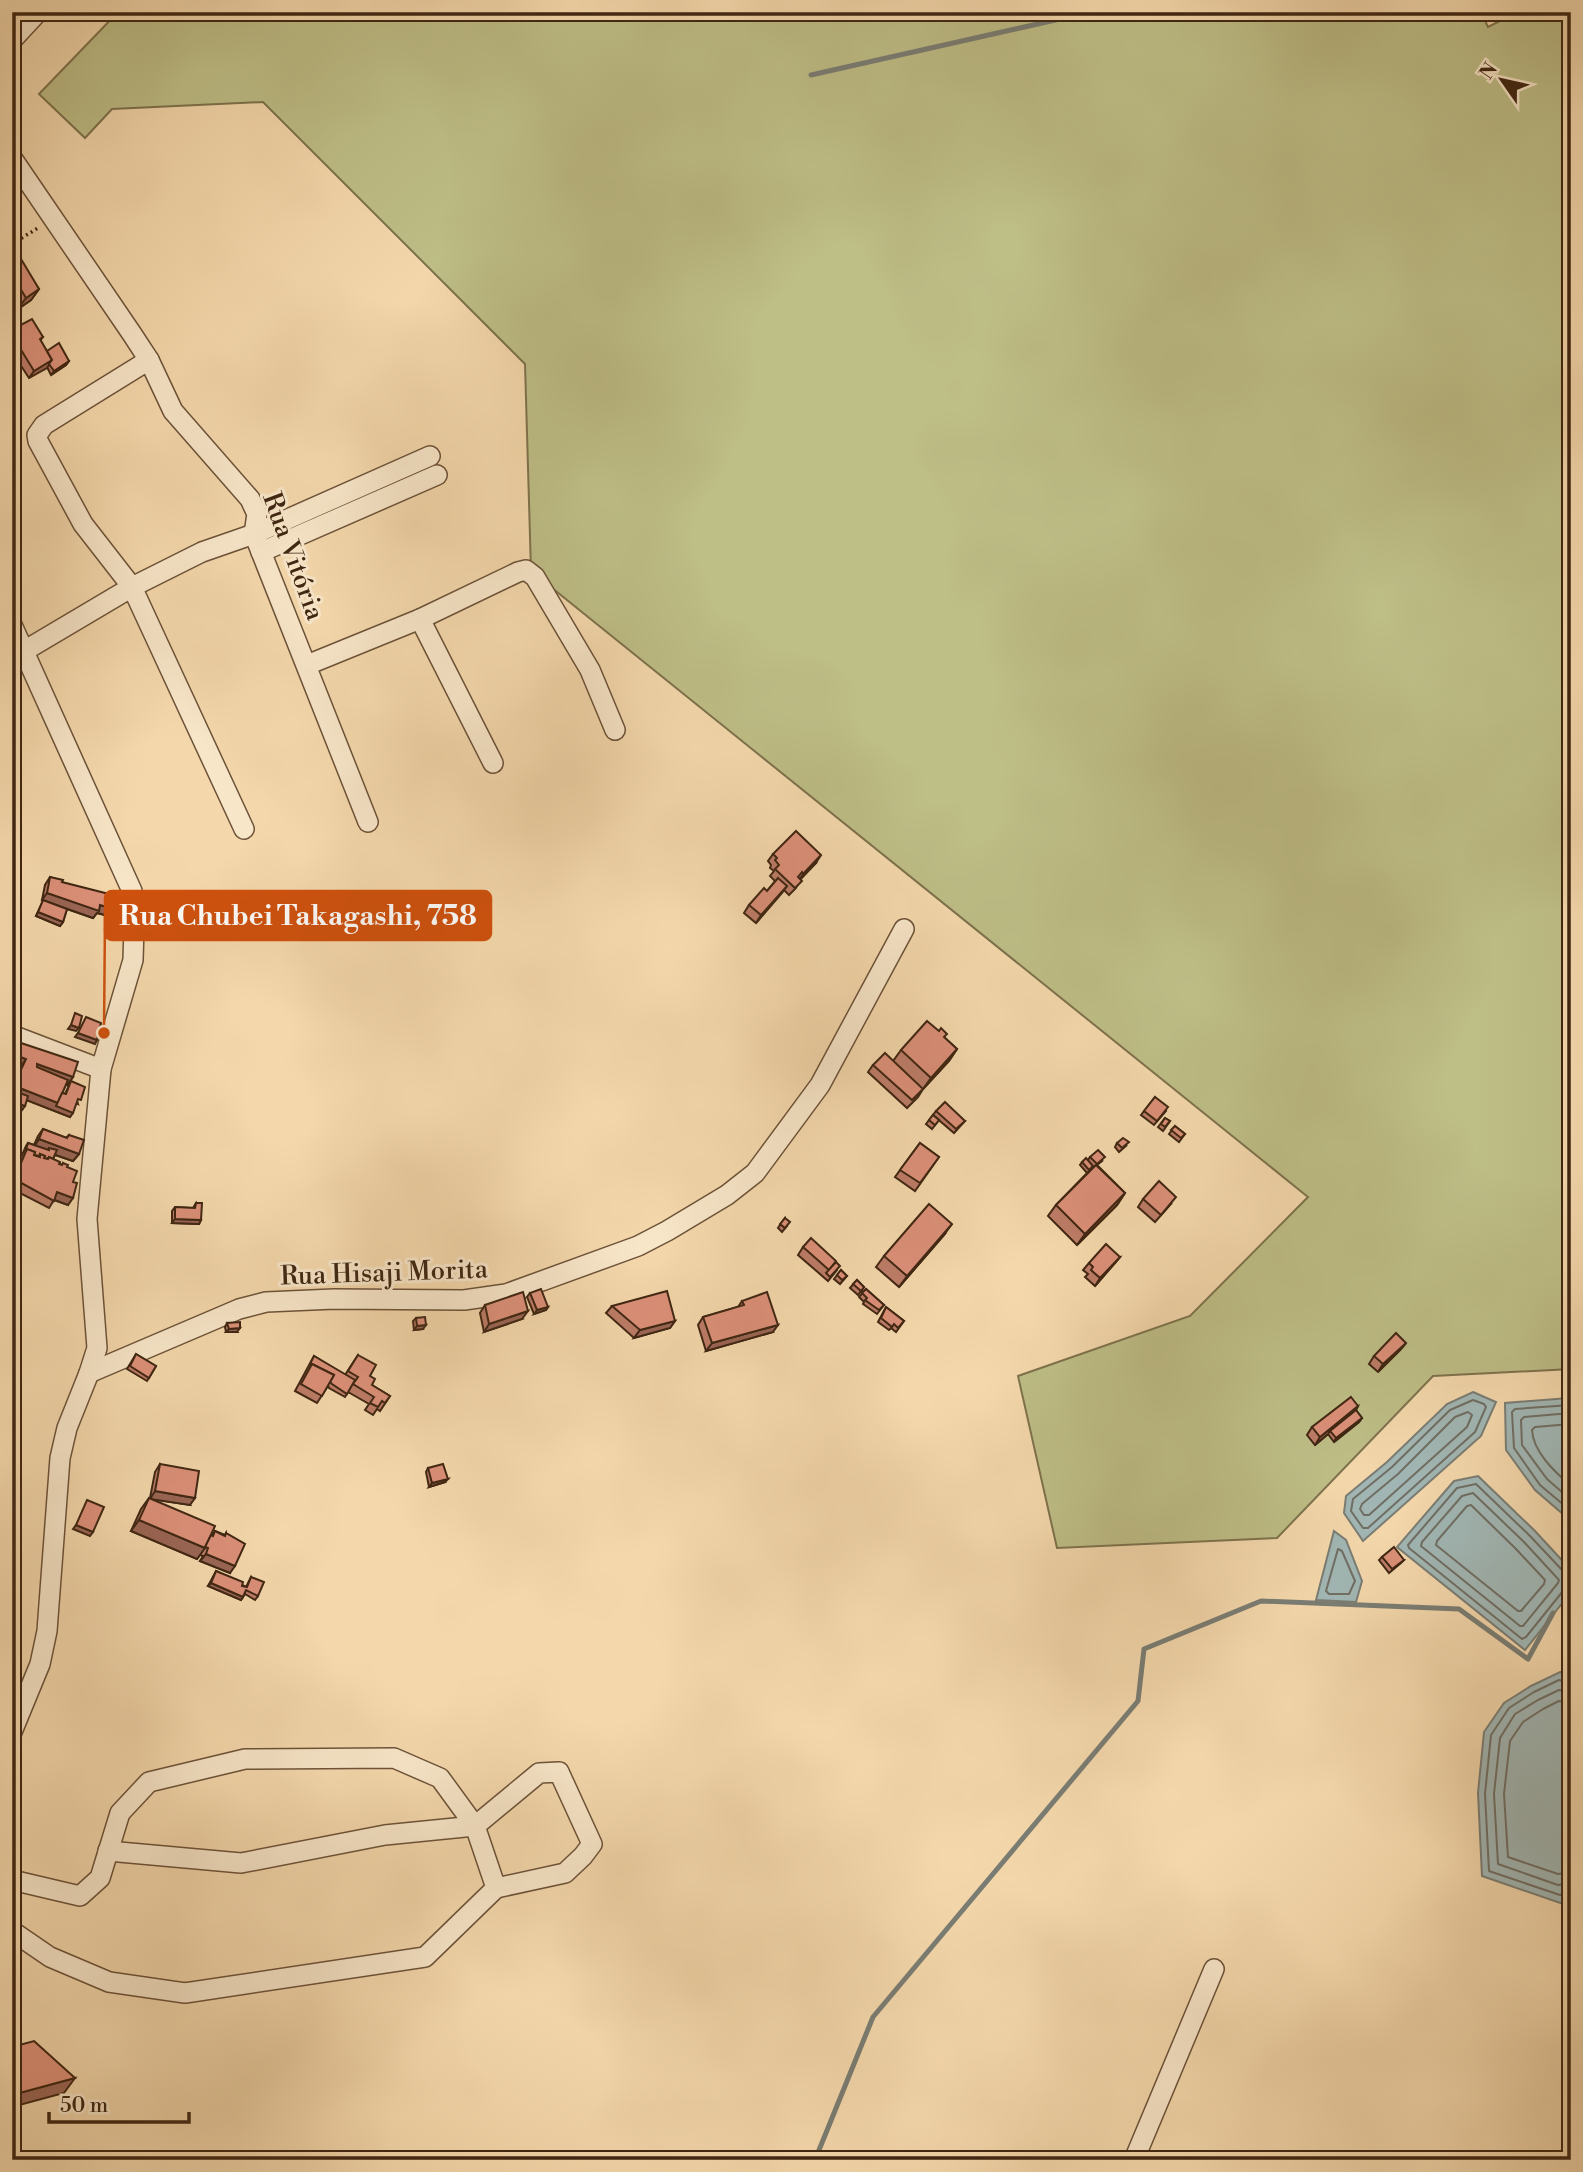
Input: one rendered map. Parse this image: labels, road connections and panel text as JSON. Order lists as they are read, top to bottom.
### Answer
{
  "streets": {
    "street": ["Rua Vitória", "Rua Hisaji Morita"]
  },
  "places": ["Rua Chubei Takagashi, 758"],
  "scale_bar": "50 m",
  "north": "top left"
}
